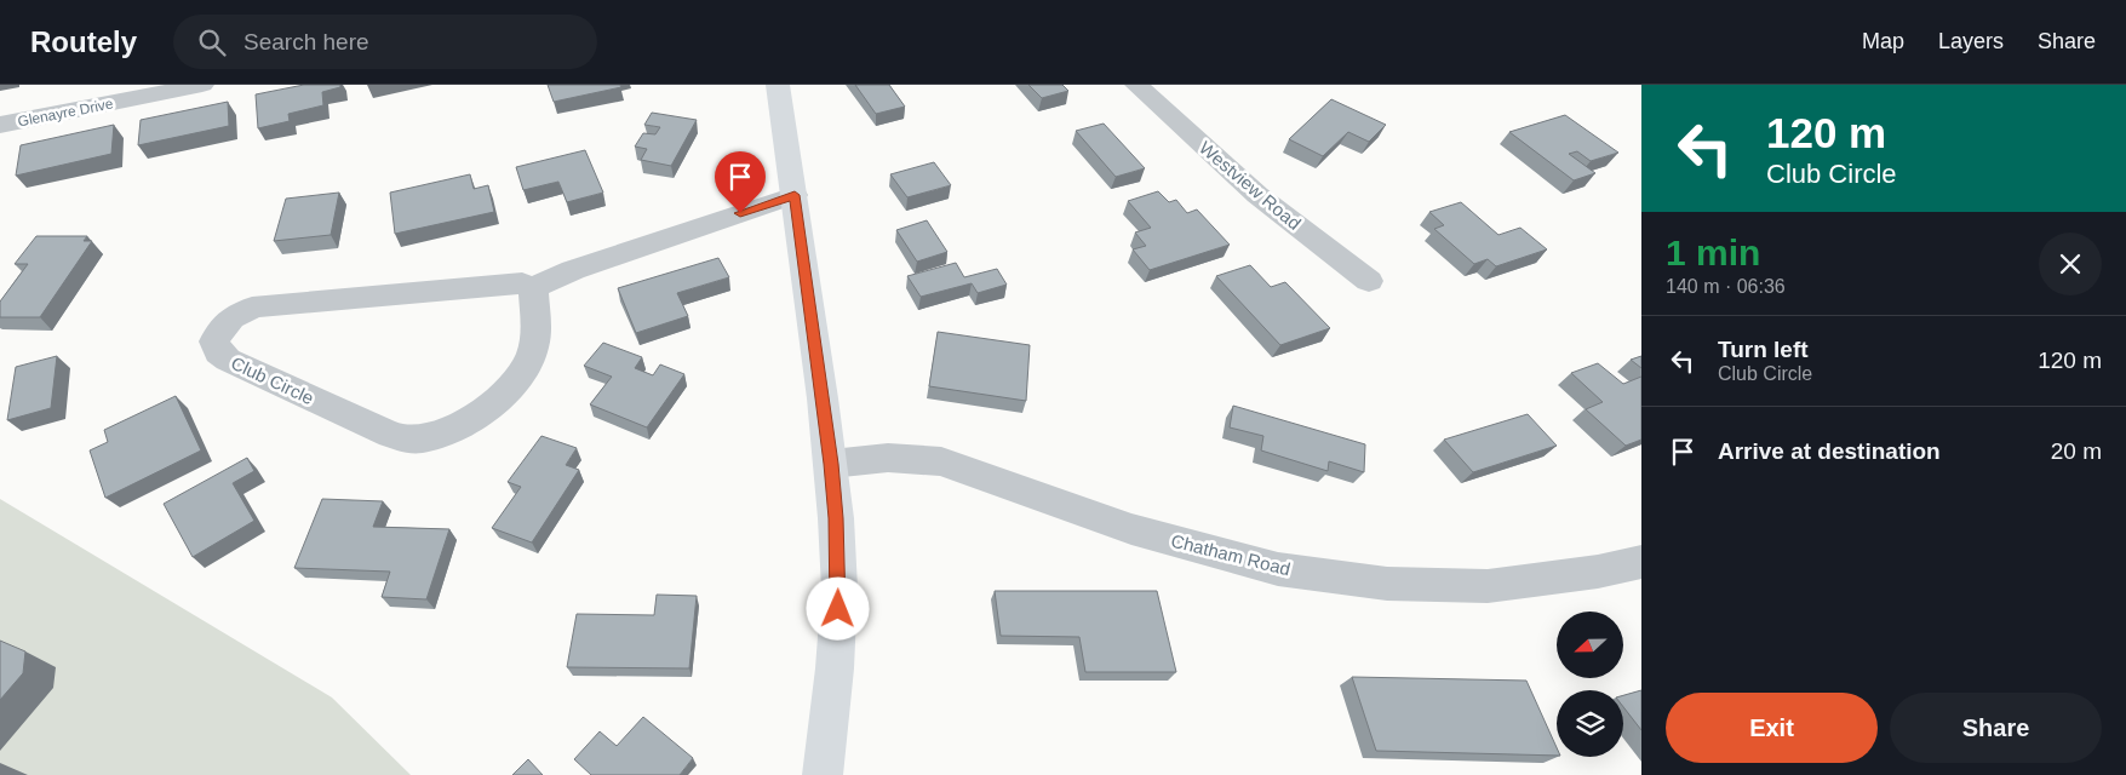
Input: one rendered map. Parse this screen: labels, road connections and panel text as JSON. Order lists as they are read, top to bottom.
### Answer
{
  "streets": {
    "street": [
      "Glenayre Drive",
      "Westview Road",
      "Club Circle",
      "Chatham Road"
    ]
  },
  "north": "left",
  "page": {
    "header": "Routely",
    "search": "Search here",
    "nav": ["Map", "Layers", "Share"],
    "turn": ["120 m", "Club Circle"],
    "heading": ["1 min", "140 m · 06:36"],
    "list": [
      {
        "name": "Turn left",
        "note": "Club Circle",
        "value": "120 m"
      },
      {
        "name": "Arrive at destination",
        "value": "20 m"
      }
    ],
    "buttons": ["Exit", "Share"]
  }
}
